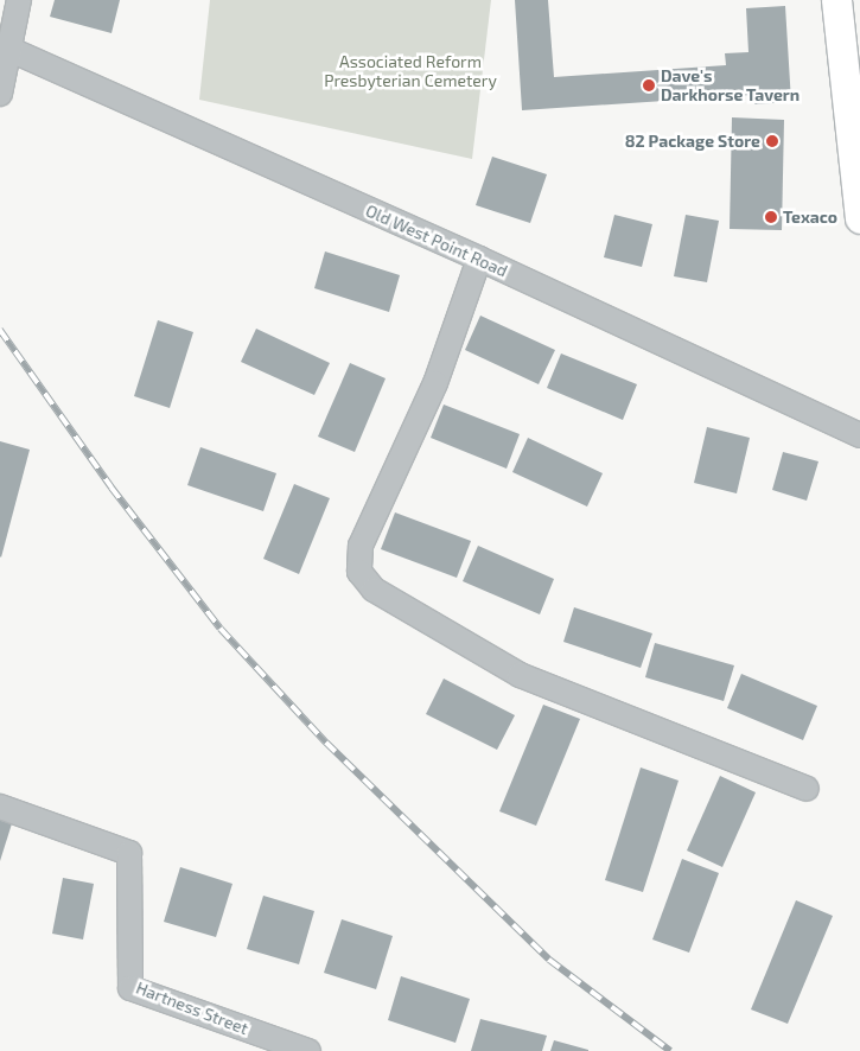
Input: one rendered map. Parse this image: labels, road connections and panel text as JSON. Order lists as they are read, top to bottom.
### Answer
{
  "streets": {
    "street": ["Old West Point Road", "Hartness Street"]
  },
  "parks": ["Associated Reform Presbyterian Cemetery"],
  "places": ["Dave's Darkhorse Tavern", "82 Package Store", "Texaco"]
}
